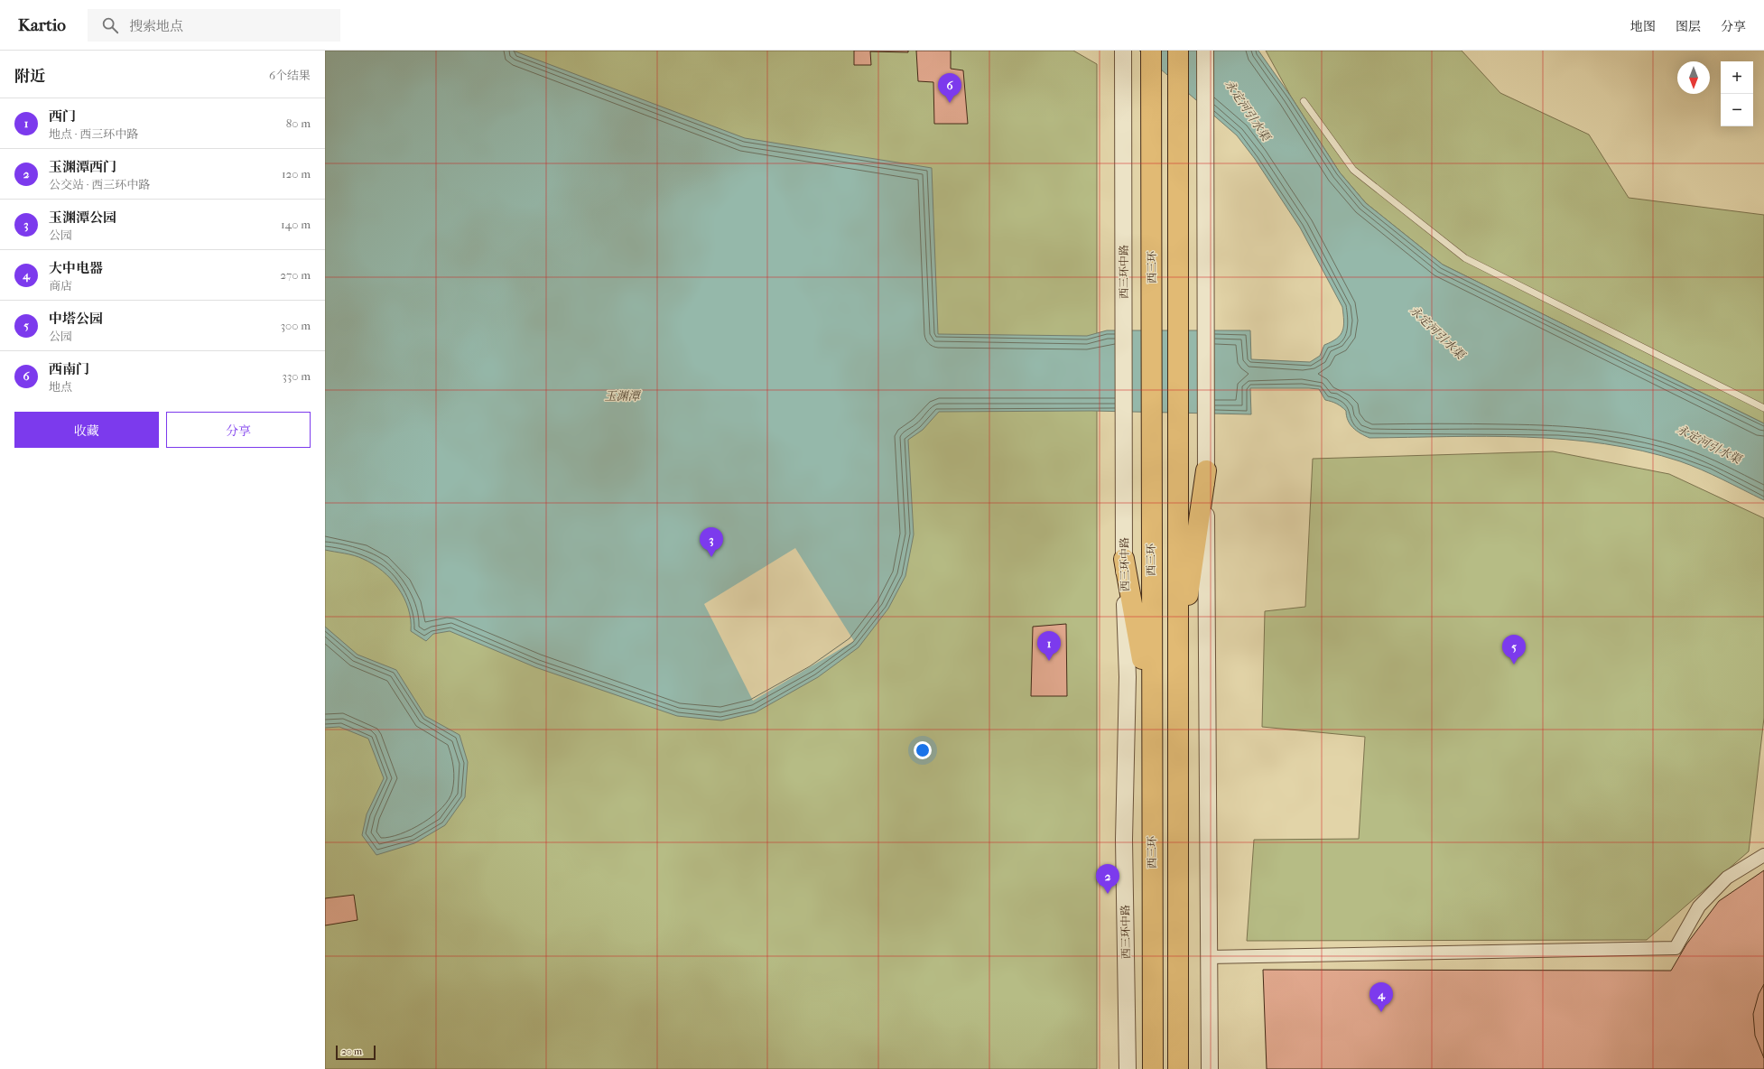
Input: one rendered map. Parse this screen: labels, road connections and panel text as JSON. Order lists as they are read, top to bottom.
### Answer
{
  "streets": {
    "highway": ["西三环"],
    "street": ["西三环中路"]
  },
  "water": ["永定河引水渠", "玉渊潭"],
  "scale_bar": "20 m",
  "north": "bottom",
  "page": {
    "header": "Kartio",
    "search": "搜索地点",
    "nav": ["地图", "图层", "分享"],
    "heading": ["附近", "6个结果"],
    "map_buttons": ["+", "−"],
    "pins": [
      "6",
      "3",
      "1",
      "5",
      "2",
      "4"
    ],
    "list": [
      {
        "mark": "1",
        "name": "西门",
        "note": "地点 · 西三环中路",
        "value": "80 m"
      },
      {
        "mark": "2",
        "name": "玉渊潭西门",
        "note": "公交站 · 西三环中路",
        "value": "120 m"
      },
      {
        "mark": "3",
        "name": "玉渊潭公园",
        "note": "公园",
        "value": "140 m"
      },
      {
        "mark": "4",
        "name": "大中电器",
        "note": "商店",
        "value": "270 m"
      },
      {
        "mark": "5",
        "name": "中塔公园",
        "note": "公园",
        "value": "300 m"
      },
      {
        "mark": "6",
        "name": "西南门",
        "note": "地点",
        "value": "330 m"
      }
    ],
    "buttons": ["收藏", "分享"],
    "scale": "20 m"
  }
}
